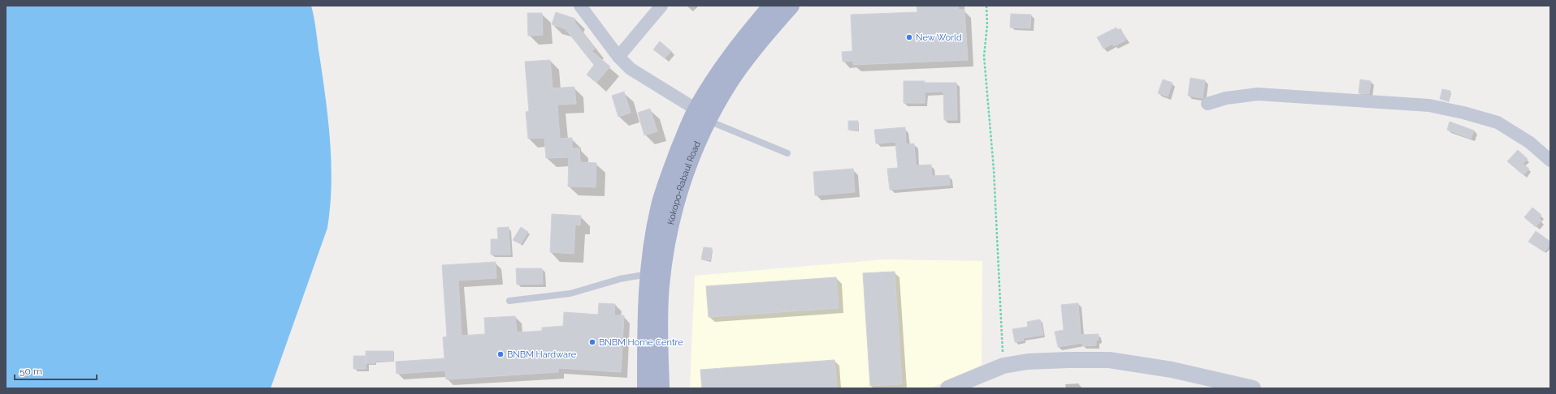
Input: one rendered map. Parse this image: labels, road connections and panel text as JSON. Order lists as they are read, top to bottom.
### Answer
{
  "streets": {
    "main road": ["Kokopo-Rabaul Road"]
  },
  "places": ["New World", "BNBM Home Centre", "BNBM Hardware"],
  "scale_bar": "50 m"
}
